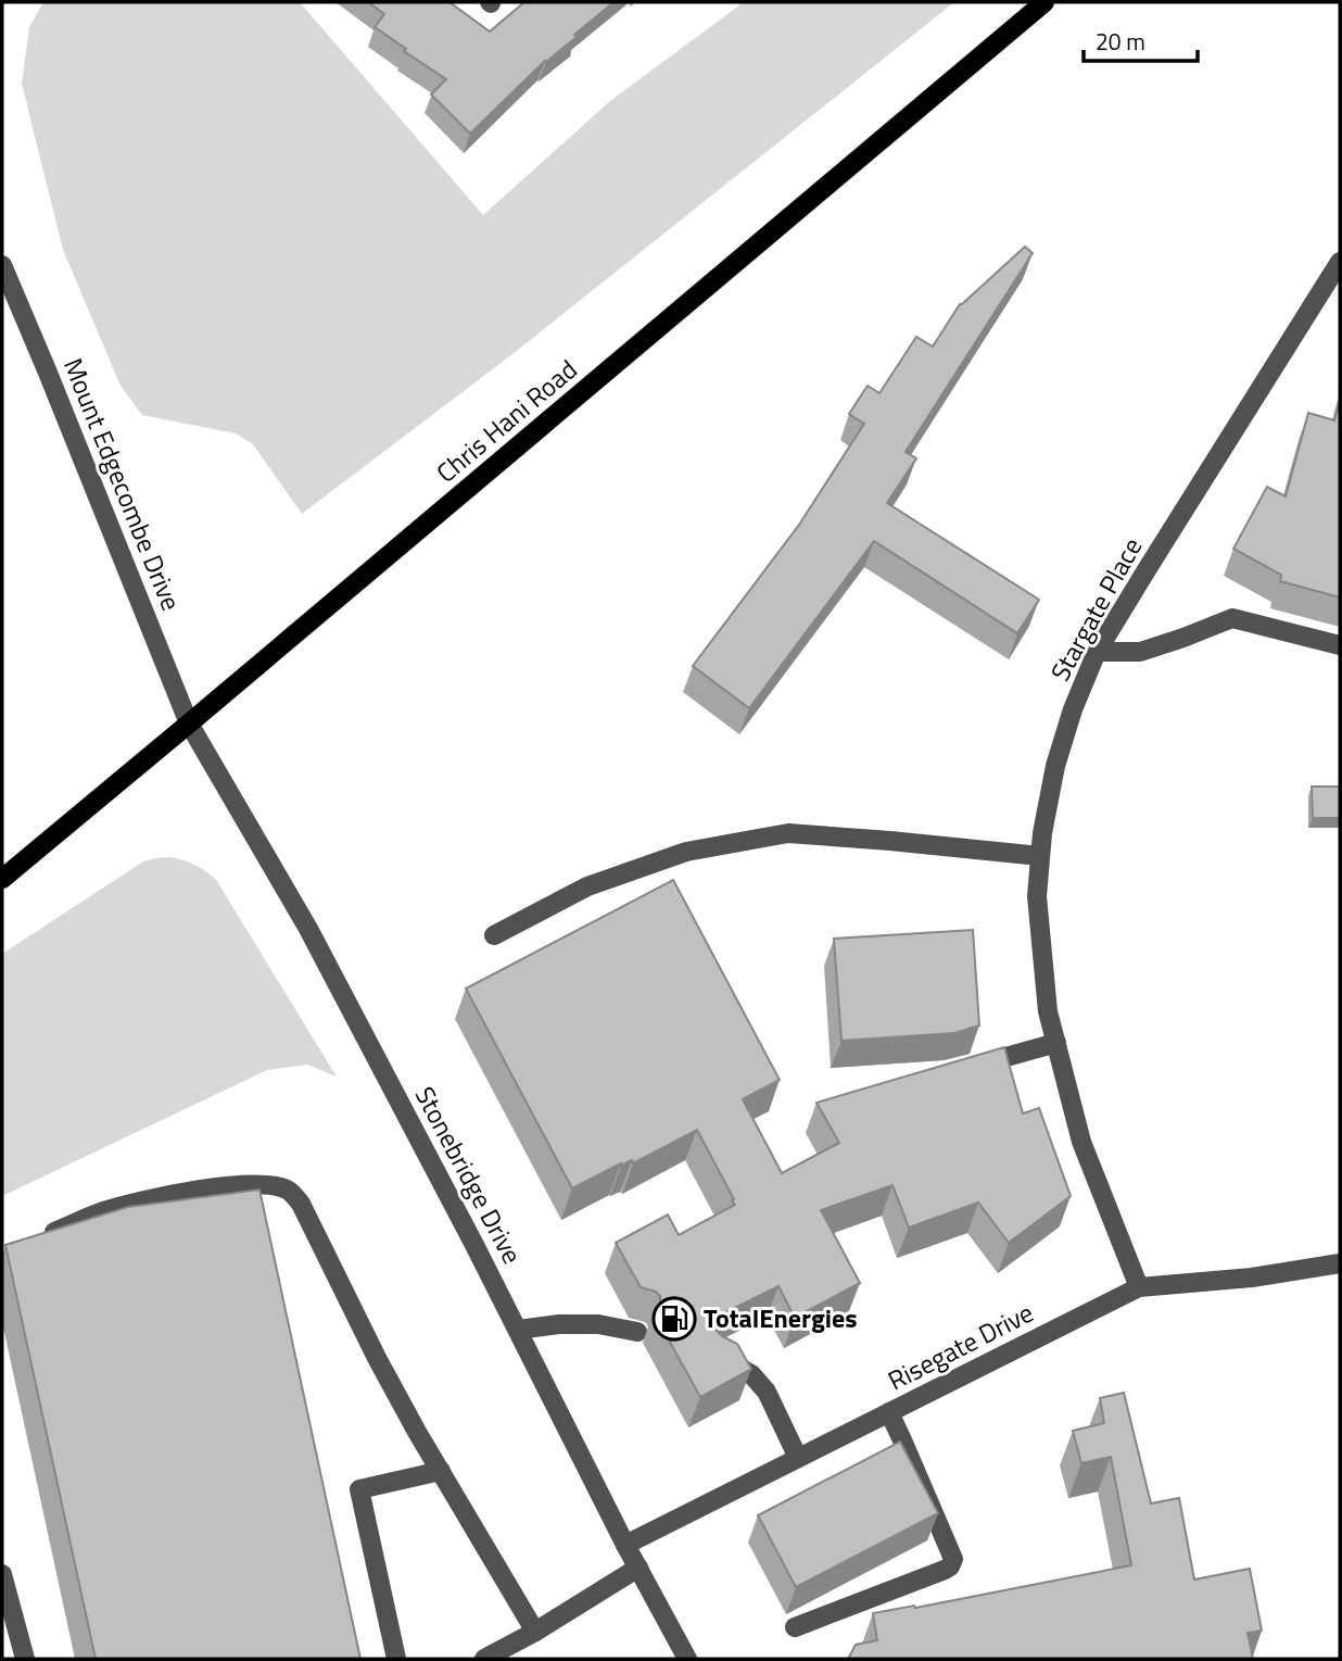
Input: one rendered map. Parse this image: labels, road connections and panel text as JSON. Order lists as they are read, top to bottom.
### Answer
{
  "streets": {
    "main road": ["Chris Hani Road"],
    "street": [
      "Mount Edgecombe Drive",
      "Stargate Place",
      "Stonebridge Drive",
      "Risegate Drive"
    ]
  },
  "crossings": [
    ["Chris Hani Road", "Mount Edgecombe Drive"],
    ["Chris Hani Road", "Stonebridge Drive"],
    ["Mount Edgecombe Drive", "Stonebridge Drive"],
    ["Stargate Place", "Risegate Drive"],
    ["Stonebridge Drive", "Risegate Drive"]
  ],
  "places": {
    "fuel station": ["TotalEnergies"]
  },
  "scale_bar": "20 m"
}
